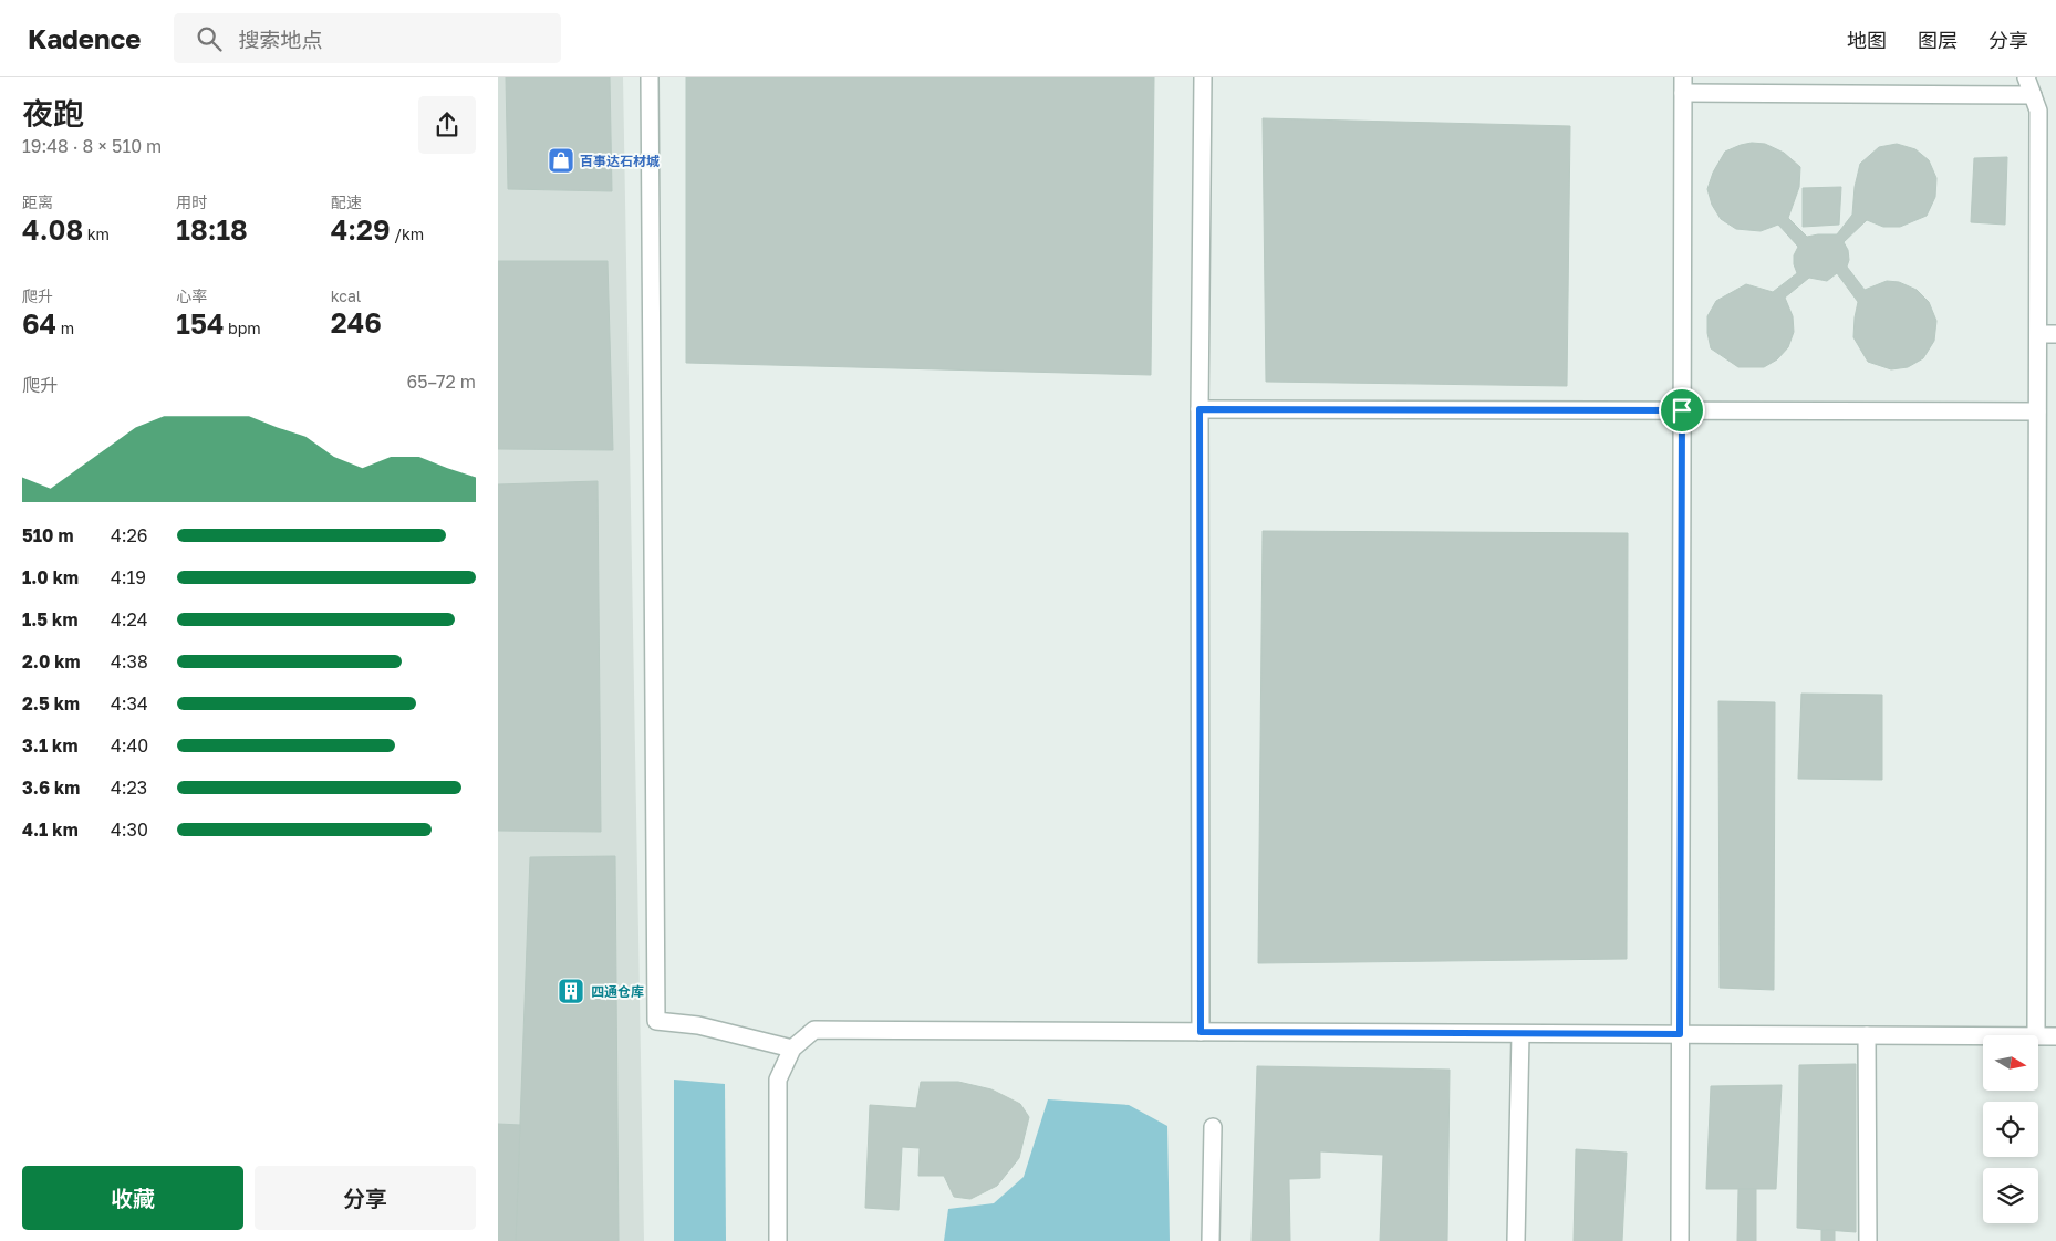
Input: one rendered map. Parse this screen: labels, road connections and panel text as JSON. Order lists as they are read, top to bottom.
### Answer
{
  "places": {
    "shop": ["百事达石材城"],
    "building": ["四通仓库"]
  },
  "north": "right",
  "page": {
    "header": "Kadence",
    "search": "搜索地点",
    "nav": ["地图", "图层", "分享"],
    "heading": ["夜跑", "19:48 · 8 × 510 m"],
    "stats": [
      ["距离", "4.08 km"],
      ["用时", "18:18"],
      ["配速", "4:29 /km"],
      ["爬升", "64 m"],
      ["心率", "154 bpm"],
      ["kcal", "246"]
    ],
    "chart": ["爬升", "65–72 m"],
    "list": [
      {
        "name": "510 m",
        "note": "4:26"
      },
      {
        "name": "1.0 km",
        "note": "4:19"
      },
      {
        "name": "1.5 km",
        "note": "4:24"
      },
      {
        "name": "2.0 km",
        "note": "4:38"
      },
      {
        "name": "2.5 km",
        "note": "4:34"
      },
      {
        "name": "3.1 km",
        "note": "4:40"
      },
      {
        "name": "3.6 km",
        "note": "4:23"
      },
      {
        "name": "4.1 km",
        "note": "4:30"
      }
    ],
    "buttons": ["收藏", "分享"]
  }
}
